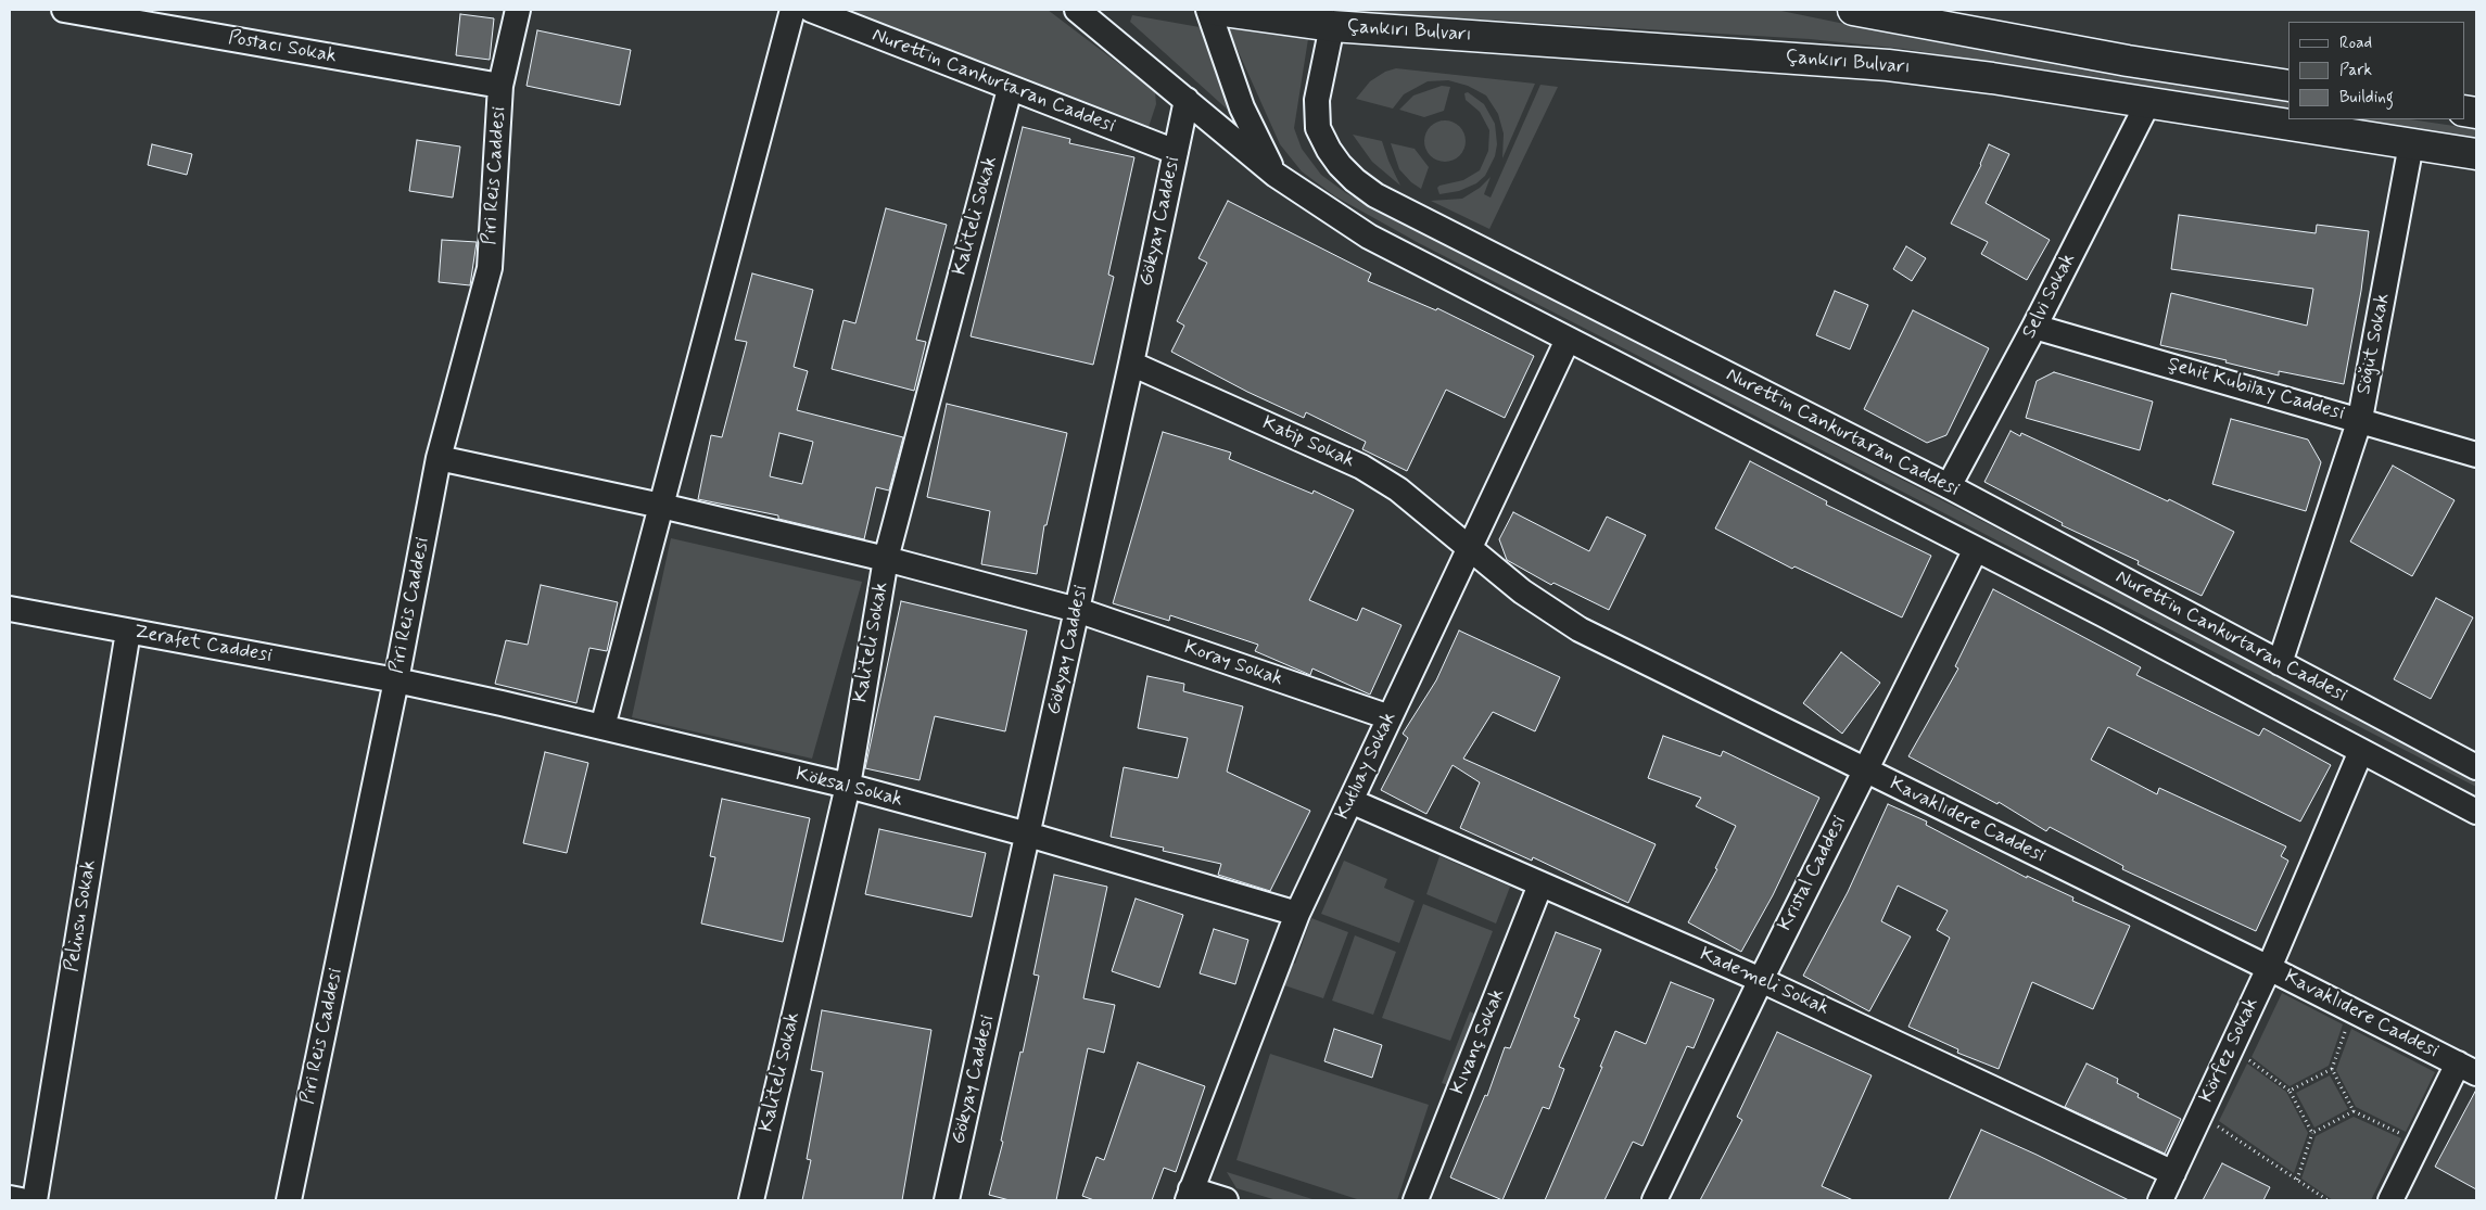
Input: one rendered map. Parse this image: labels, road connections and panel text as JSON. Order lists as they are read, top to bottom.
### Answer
{
  "streets": {
    "highway": ["Çankırı Bulvarı"],
    "street": [
      "Postacı Sokak",
      "Nurettin Cankurtaran Caddesi",
      "Piri Reis Caddesi",
      "Kaliteli Sokak",
      "Gökyay Caddesi",
      "Selvi Sokak",
      "Söğüt Sokak",
      "Şehit Kubilay Caddesi",
      "Katip Sokak",
      "Zerafet Caddesi",
      "Koray Sokak",
      "Kutluay Sokak",
      "Köksal Sokak",
      "Kavaklıdere Caddesi",
      "Kristal Caddesi",
      "Pelinsu Sokak",
      "Kademeli Sokak",
      "Kıvanç Sokak",
      "Körfez Sokak"
    ]
  },
  "crossings": [
    ["Çankırı Bulvarı", "Nurettin Cankurtaran Caddesi"],
    ["Çankırı Bulvarı", "Selvi Sokak"],
    ["Çankırı Bulvarı", "Söğüt Sokak"],
    ["Postacı Sokak", "Piri Reis Caddesi"],
    ["Nurettin Cankurtaran Caddesi", "Kaliteli Sokak"],
    ["Nurettin Cankurtaran Caddesi", "Gökyay Caddesi"],
    ["Nurettin Cankurtaran Caddesi", "Selvi Sokak"],
    ["Nurettin Cankurtaran Caddesi", "Söğüt Sokak"],
    ["Nurettin Cankurtaran Caddesi", "Kutluay Sokak"],
    ["Nurettin Cankurtaran Caddesi", "Kristal Caddesi"],
    ["Nurettin Cankurtaran Caddesi", "Körfez Sokak"],
    ["Piri Reis Caddesi", "Zerafet Caddesi"],
    ["Piri Reis Caddesi", "Koray Sokak"],
    ["Piri Reis Caddesi", "Köksal Sokak"],
    ["Kaliteli Sokak", "Koray Sokak"],
    ["Kaliteli Sokak", "Köksal Sokak"],
    ["Gökyay Caddesi", "Katip Sokak"],
    ["Gökyay Caddesi", "Koray Sokak"],
    ["Gökyay Caddesi", "Köksal Sokak"],
    ["Selvi Sokak", "Şehit Kubilay Caddesi"],
    ["Söğüt Sokak", "Şehit Kubilay Caddesi"],
    ["Katip Sokak", "Kutluay Sokak"],
    ["Katip Sokak", "Kavaklıdere Caddesi"],
    ["Zerafet Caddesi", "Köksal Sokak"],
    ["Zerafet Caddesi", "Pelinsu Sokak"],
    ["Koray Sokak", "Kutluay Sokak"],
    ["Kutluay Sokak", "Köksal Sokak"],
    ["Kutluay Sokak", "Kavaklıdere Caddesi"],
    ["Kutluay Sokak", "Kademeli Sokak"],
    ["Kavaklıdere Caddesi", "Kristal Caddesi"],
    ["Kavaklıdere Caddesi", "Körfez Sokak"],
    ["Kristal Caddesi", "Kademeli Sokak"],
    ["Kademeli Sokak", "Kıvanç Sokak"],
    ["Kademeli Sokak", "Körfez Sokak"]
  ],
  "legend": ["Road", "Park", "Building"]
}
